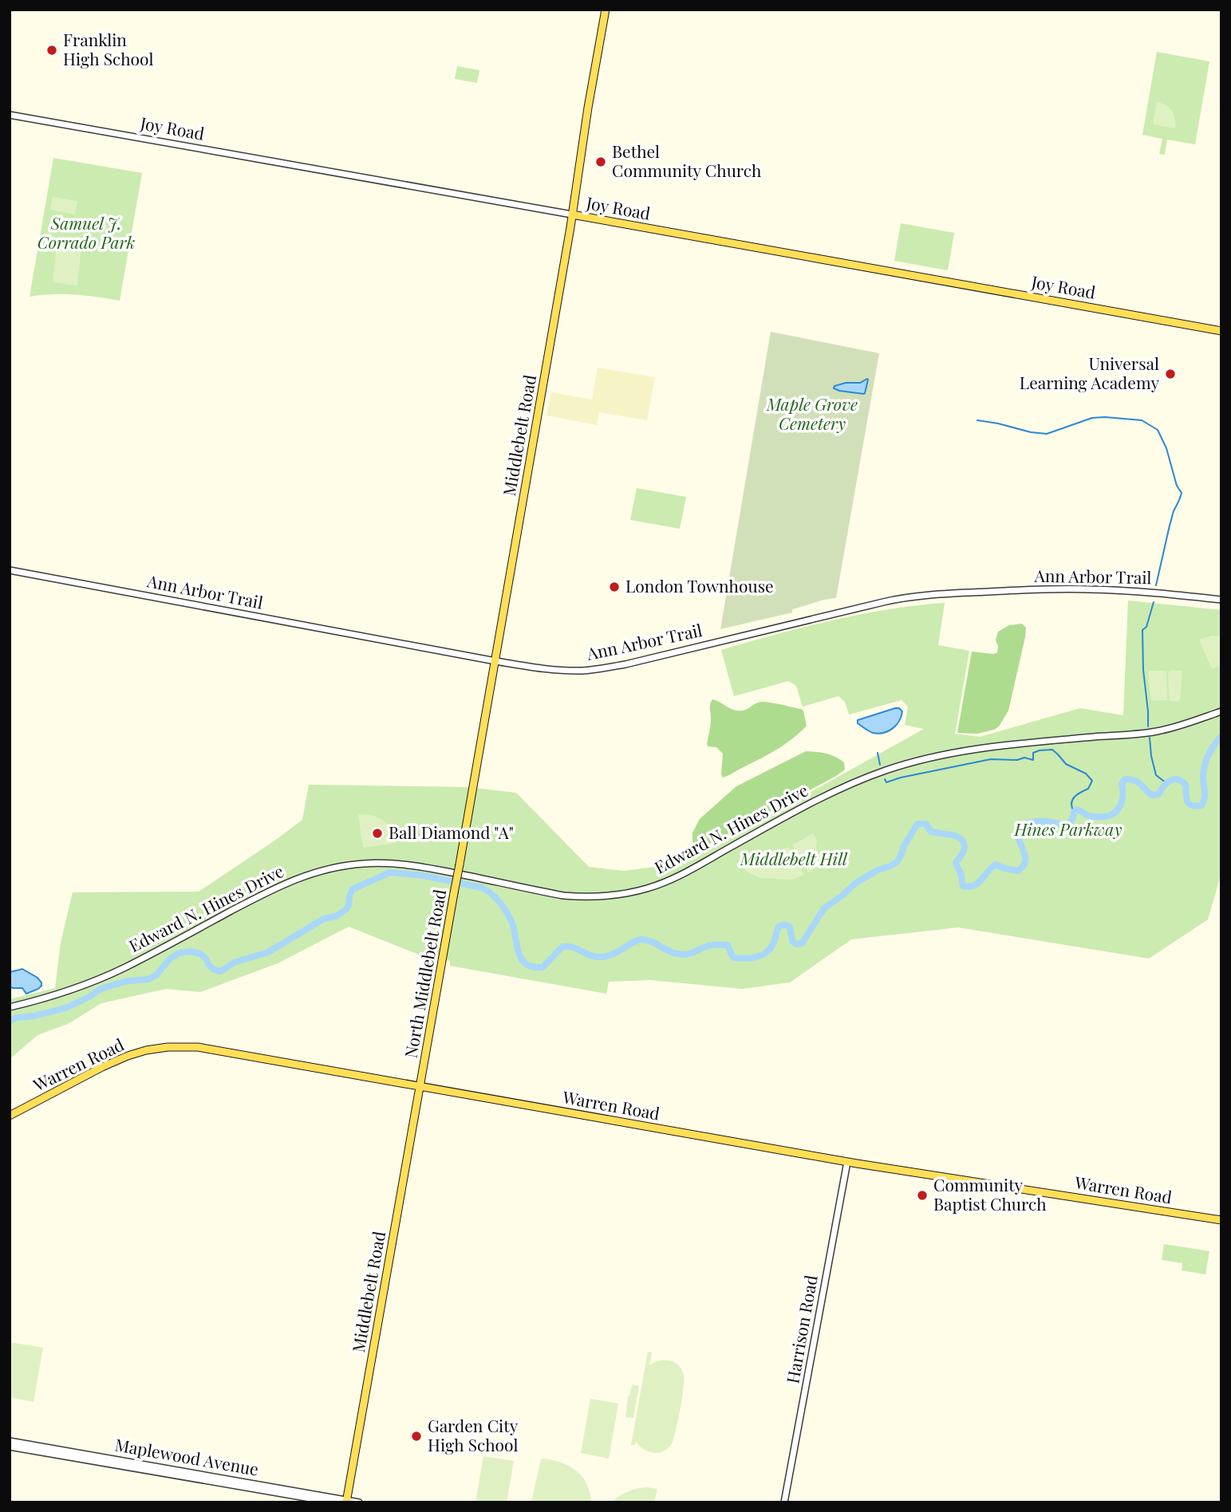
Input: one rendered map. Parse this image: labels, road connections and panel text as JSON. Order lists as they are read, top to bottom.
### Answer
{
  "streets": {
    "main road": [
      "Joy Road",
      "Middlebelt Road",
      "North Middlebelt Road",
      "Warren Road"
    ],
    "street": [
      "Ann Arbor Trail",
      "Edward N. Hines Drive",
      "Harrison Road",
      "Maplewood Avenue"
    ]
  },
  "crossings": [
    ["Joy Road", "Middlebelt Road"],
    ["Middlebelt Road", "Ann Arbor Trail"],
    ["Middlebelt Road", "North Middlebelt Road"],
    ["Middlebelt Road", "Warren Road"],
    ["Middlebelt Road", "Maplewood Avenue"],
    ["North Middlebelt Road", "Warren Road"],
    ["Warren Road", "Harrison Road"]
  ],
  "parks": [
    "Samuel J. Corrado Park",
    "Maple Grove Cemetery",
    "Hines Parkway",
    "Middlebelt Hill"
  ],
  "places": [
    "Franklin High School",
    "Bethel Community Church",
    "Universal Learning Academy",
    "London Townhouse",
    "Ball Diamond \"A\"",
    "Community Baptist Church",
    "Garden City High School"
  ]
}
